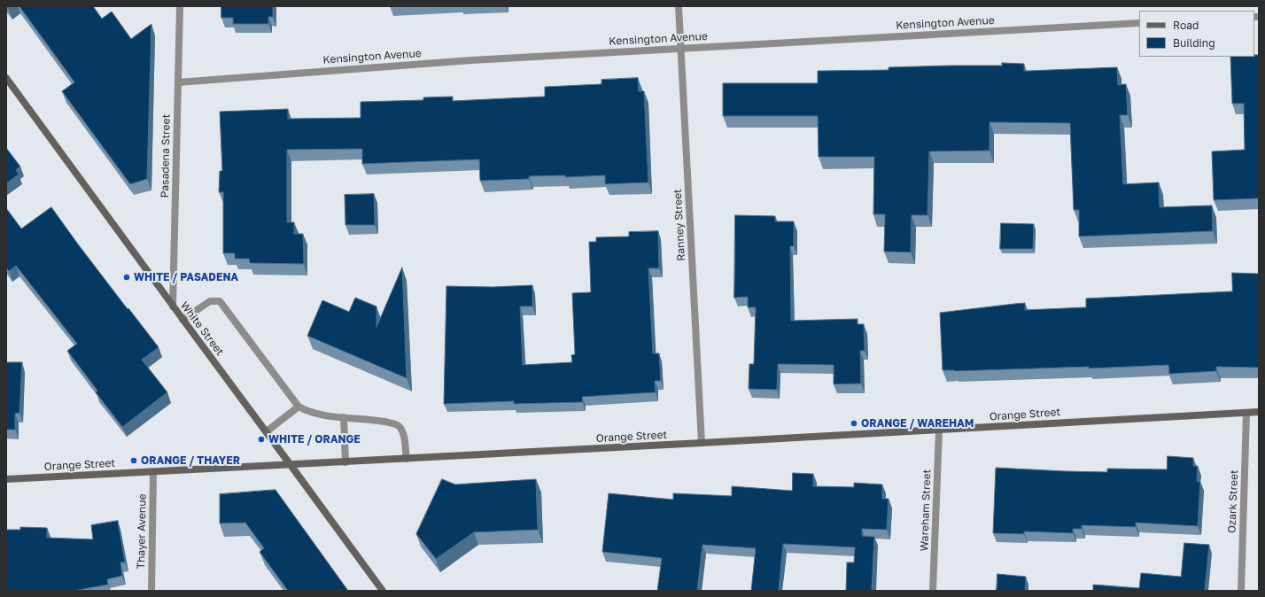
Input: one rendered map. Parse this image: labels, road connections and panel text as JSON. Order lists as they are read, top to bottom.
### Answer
{
  "streets": {
    "street": [
      "Kensington Avenue",
      "Pasadena Street",
      "Ranney Street",
      "White Street",
      "Orange Street",
      "Ozark Street",
      "Wareham Street",
      "Thayer Avenue"
    ]
  },
  "crossings": [
    ["Kensington Avenue", "Pasadena Street"],
    ["Kensington Avenue", "Ranney Street"],
    ["Pasadena Street", "White Street"],
    ["Ranney Street", "Orange Street"],
    ["White Street", "Orange Street"],
    ["Orange Street", "Ozark Street"],
    ["Orange Street", "Wareham Street"],
    ["Orange Street", "Thayer Avenue"]
  ],
  "places": [
    "WHITE / PASADENA",
    "ORANGE / WAREHAM",
    "WHITE / ORANGE",
    "ORANGE / THAYER"
  ],
  "legend": ["Road", "Building"]
}
